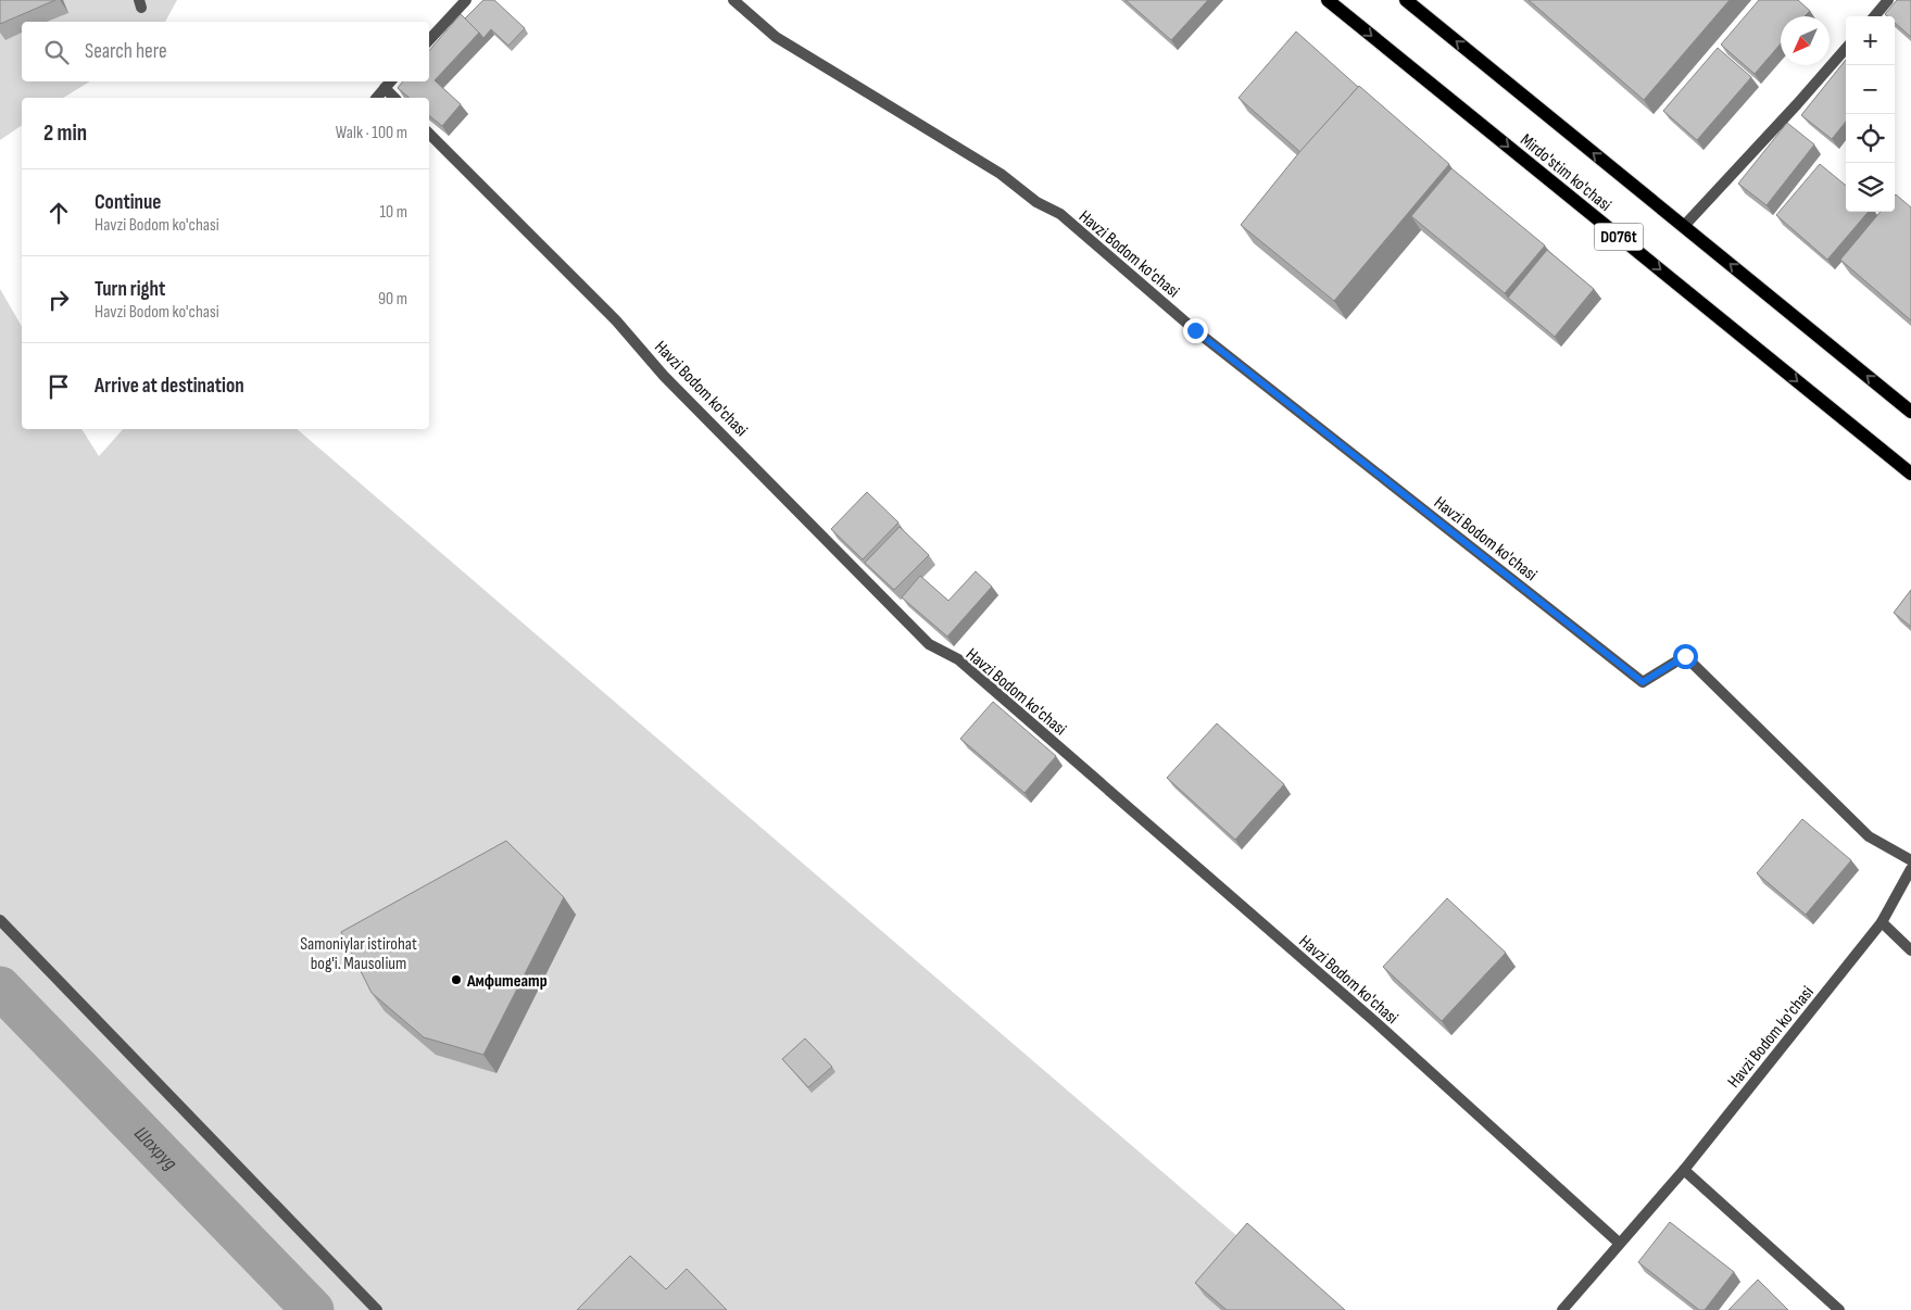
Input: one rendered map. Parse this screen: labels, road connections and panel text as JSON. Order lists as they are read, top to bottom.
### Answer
{
  "streets": {
    "main road": ["Mirdo'stim ko'chasi", "D076t"],
    "street": ["Havzi Bodom ko'chasi"]
  },
  "water": ["Шахруд"],
  "parks": ["Samoniylar istirohat bog'i. Mausolium"],
  "places": ["Амфитеатр"],
  "north": "bottom left",
  "page": {
    "map_buttons": ["+", "−"],
    "search": "Search here",
    "heading": ["2 min", "Walk · 100 m"],
    "list": [
      ["Continue", "Havzi Bodom ko'chasi", "10 m"],
      ["Turn right", "Havzi Bodom ko'chasi", "90 m"],
      "Arrive at destination"
    ]
  }
}
